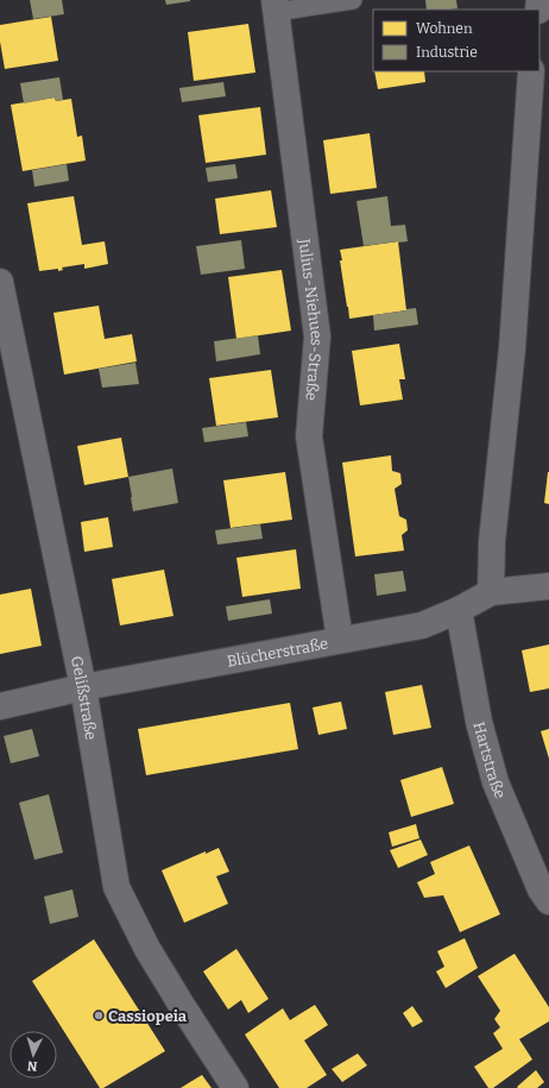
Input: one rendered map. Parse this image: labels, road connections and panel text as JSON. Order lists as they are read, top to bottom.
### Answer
{
  "streets": {
    "street": [
      "Julius-Niehues-Straße",
      "Blücherstraße",
      "Gelißstraße",
      "Hartstraße"
    ]
  },
  "crossings": [
    ["Julius-Niehues-Straße", "Blücherstraße"],
    ["Blücherstraße", "Gelißstraße"],
    ["Blücherstraße", "Hartstraße"]
  ],
  "places": ["Cassiopeia"],
  "legend": ["Wohnen", "Industrie"],
  "north": "bottom"
}
